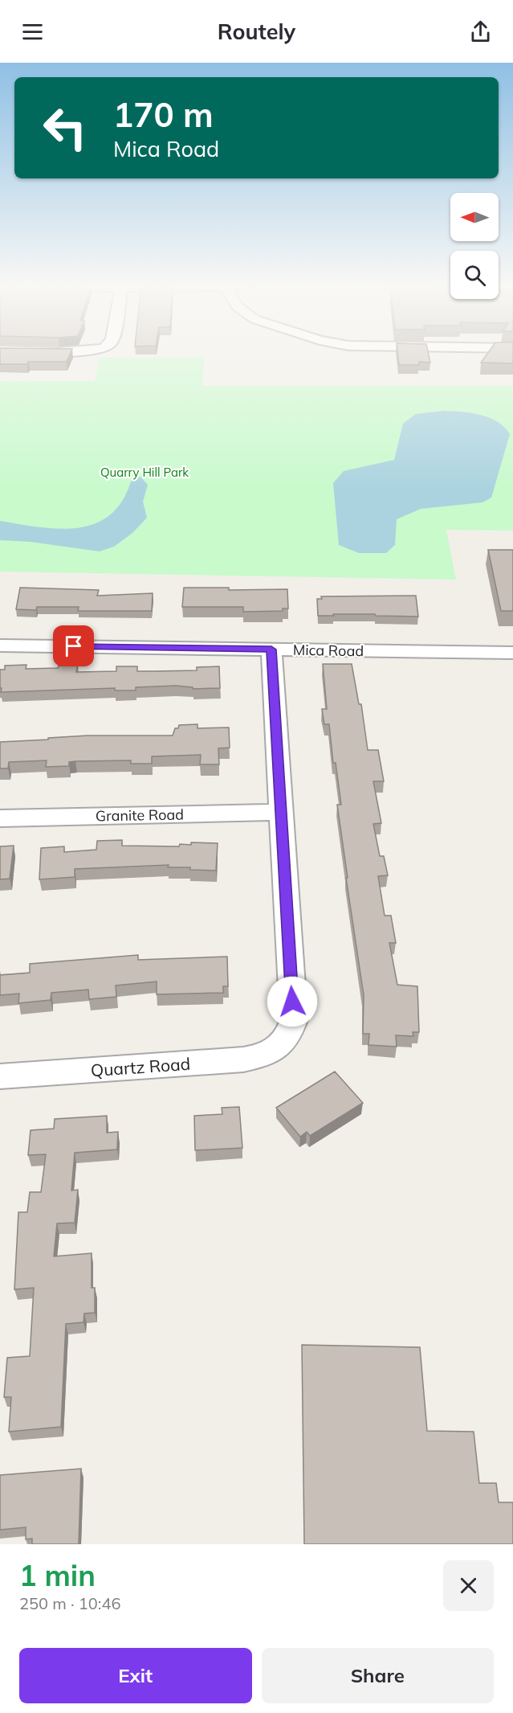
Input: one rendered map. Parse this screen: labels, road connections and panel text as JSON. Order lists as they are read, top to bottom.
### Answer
{
  "streets": {
    "street": ["Mica Road", "Granite Road", "Quartz Road"]
  },
  "crossings": [
    ["Granite Road", "Quartz Road"]
  ],
  "parks": ["Quarry Hill Park"],
  "north": "left",
  "page": {
    "header": "Routely",
    "turn": ["170 m", "Mica Road"],
    "heading": ["1 min", "250 m · 10:46"],
    "buttons": ["Exit", "Share"]
  }
}
